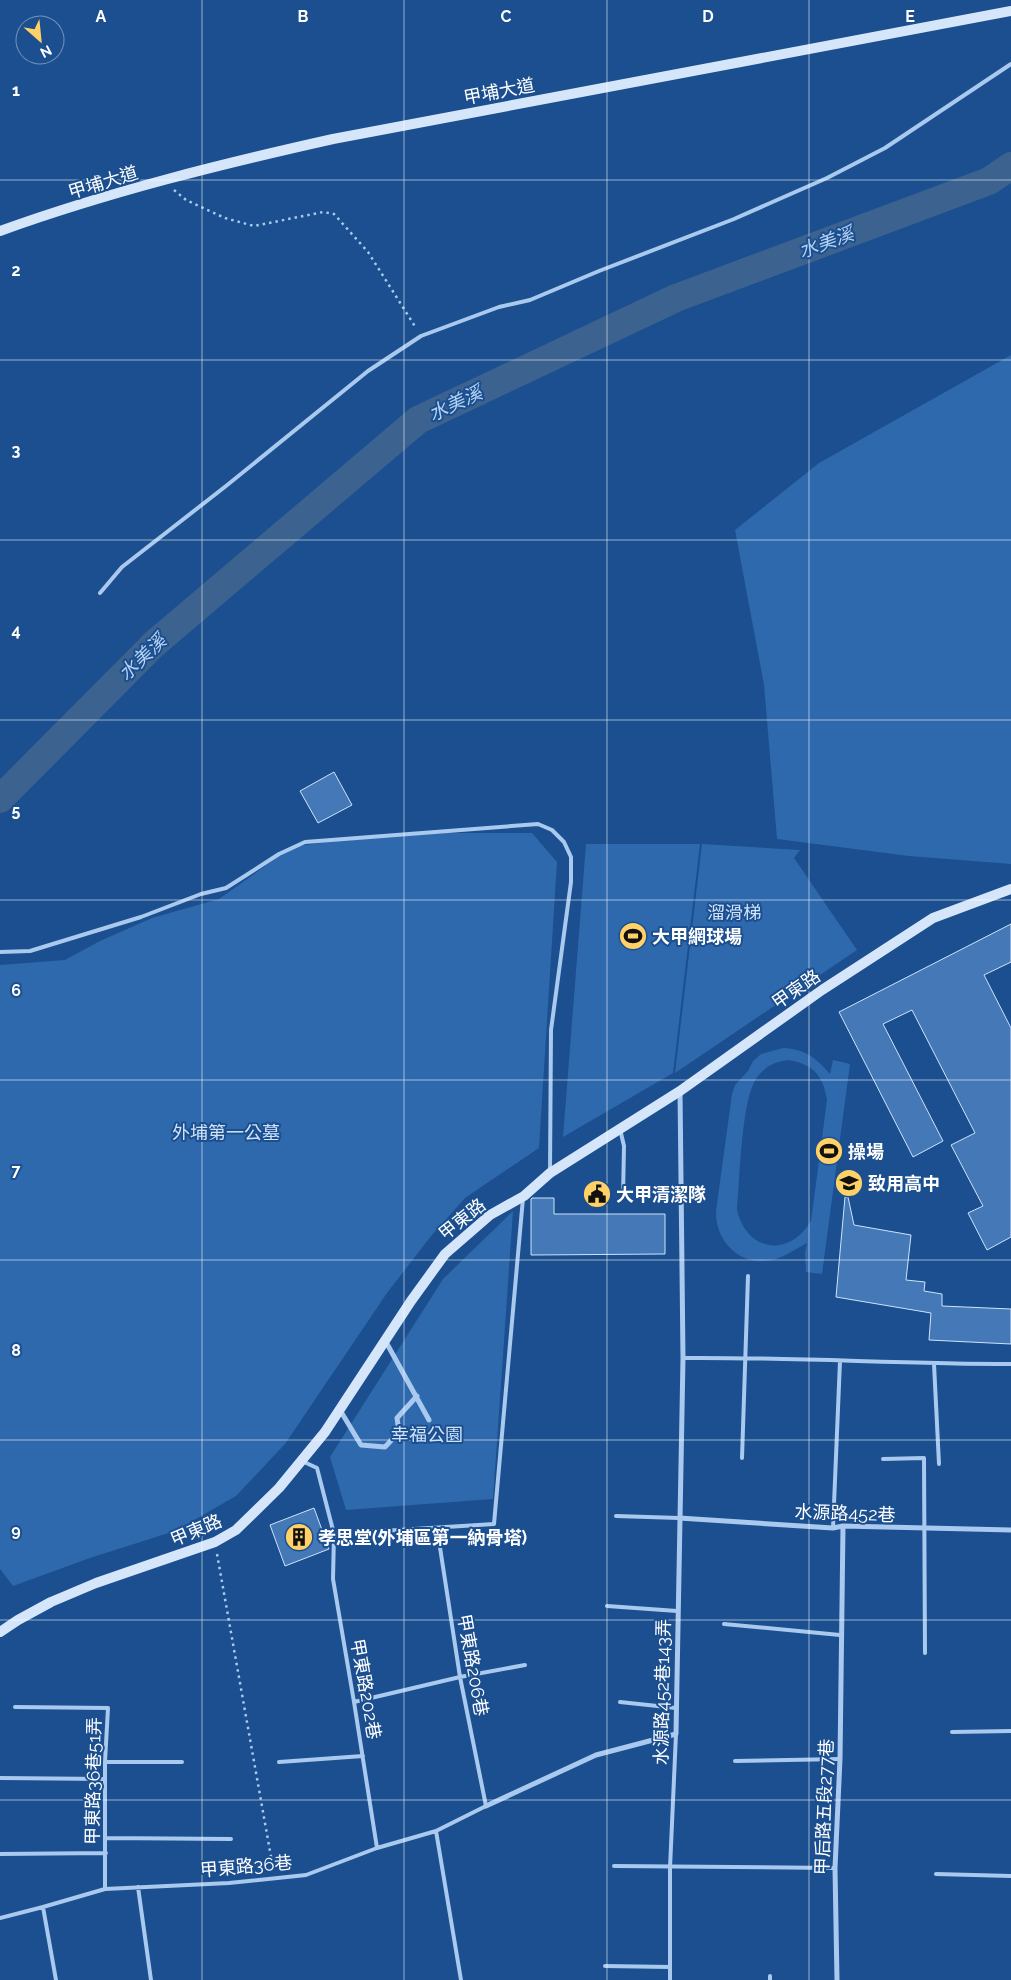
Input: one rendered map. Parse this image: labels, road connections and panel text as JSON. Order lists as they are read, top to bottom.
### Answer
{
  "streets": {
    "street": [
      "甲埔大道",
      "甲東路",
      "水源路452巷",
      "水源路452巷143弄",
      "甲后路五段277巷"
    ],
    "lane": [
      "甲東路206巷",
      "甲東路202巷",
      "甲東路36巷51弄",
      "甲東路36巷"
    ]
  },
  "crossings": [
    ["甲東路", "甲東路202巷"],
    ["甲東路", "水源路452巷143弄"],
    ["水源路452巷", "水源路452巷143弄"],
    ["水源路452巷", "甲后路五段277巷"],
    ["甲東路206巷", "甲東路36巷"],
    ["甲東路202巷", "甲東路36巷"],
    ["甲東路36巷51弄", "甲東路36巷"]
  ],
  "water": ["水美溪"],
  "parks": ["溜滑梯", "外埔第一公墓", "幸福公園"],
  "places": {
    "sports": ["大甲網球場", "操場"],
    "school or university": ["致用高中"],
    "public building": ["大甲清潔隊"],
    "building": ["孝思堂(外埔區第一納骨塔)"]
  },
  "north": "bottom right",
  "grid": {
    "columns": [
      "A",
      "B",
      "C",
      "D",
      "E"
    ],
    "rows": [
      "1",
      "2",
      "3",
      "4",
      "5",
      "6",
      "7",
      "8",
      "9"
    ]
  }
}
